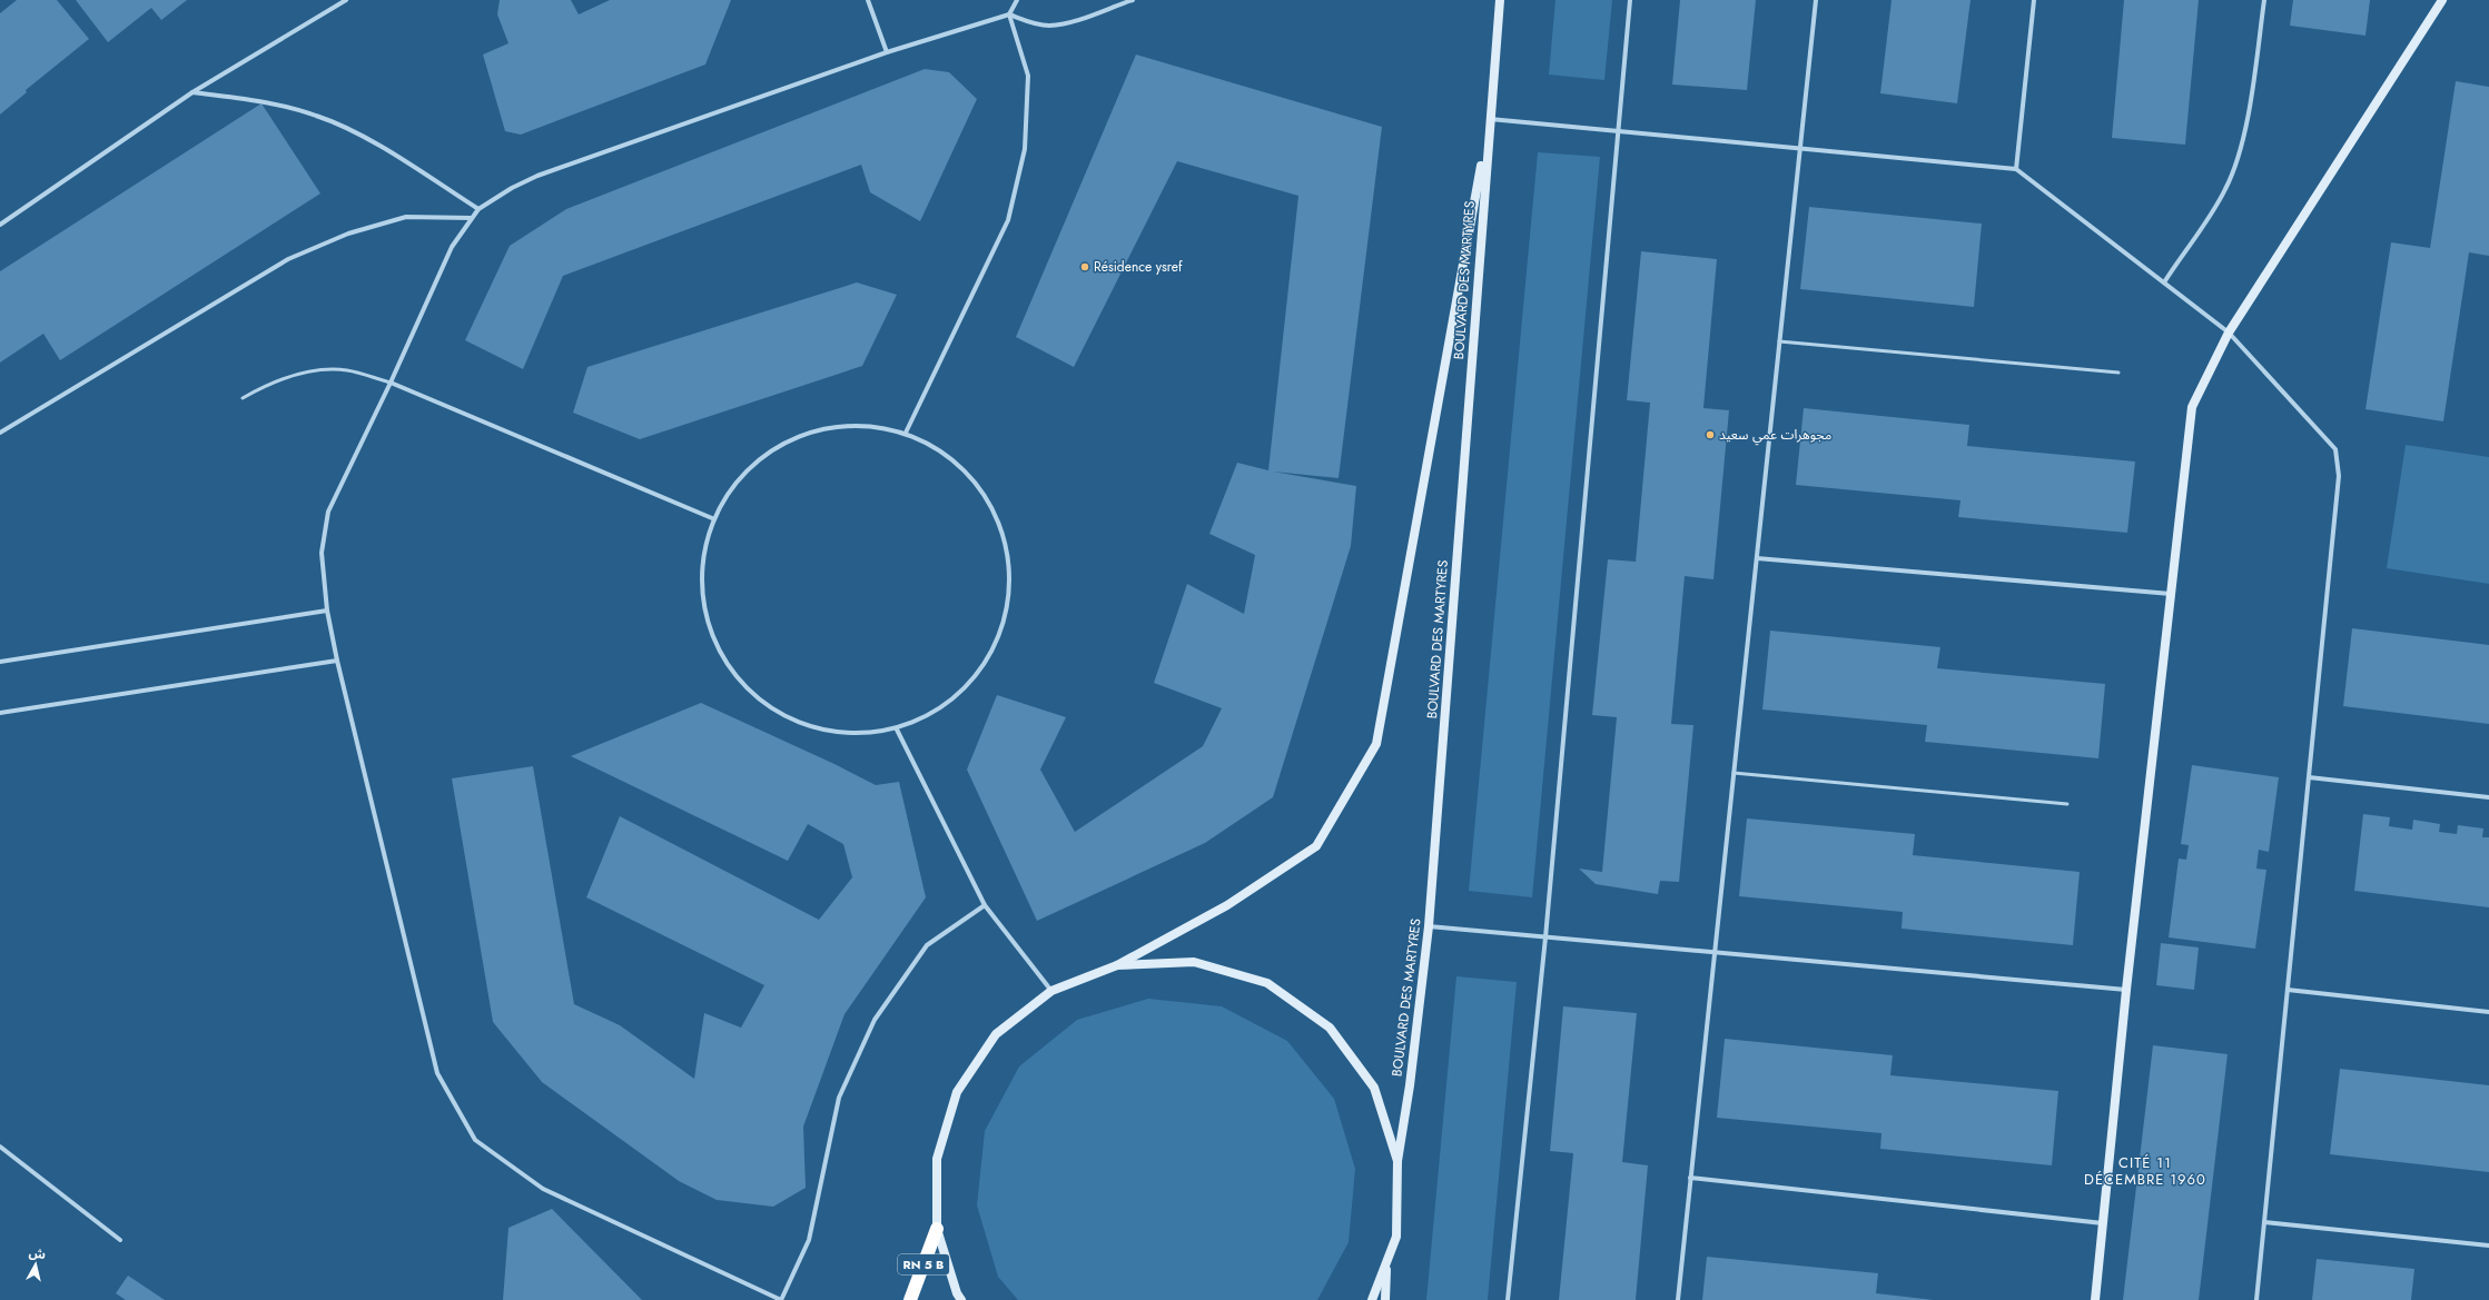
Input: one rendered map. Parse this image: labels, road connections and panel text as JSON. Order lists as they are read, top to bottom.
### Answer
{
  "streets": {
    "highway": ["RN 5 B"],
    "main road": ["BOULVARD DES MARTYRES"]
  },
  "districts": ["CITÉ 11 DÉCEMBRE 1960"],
  "places": ["Résidence ysref", "مجوهرات عمي سعيد"],
  "north": "top"
}
